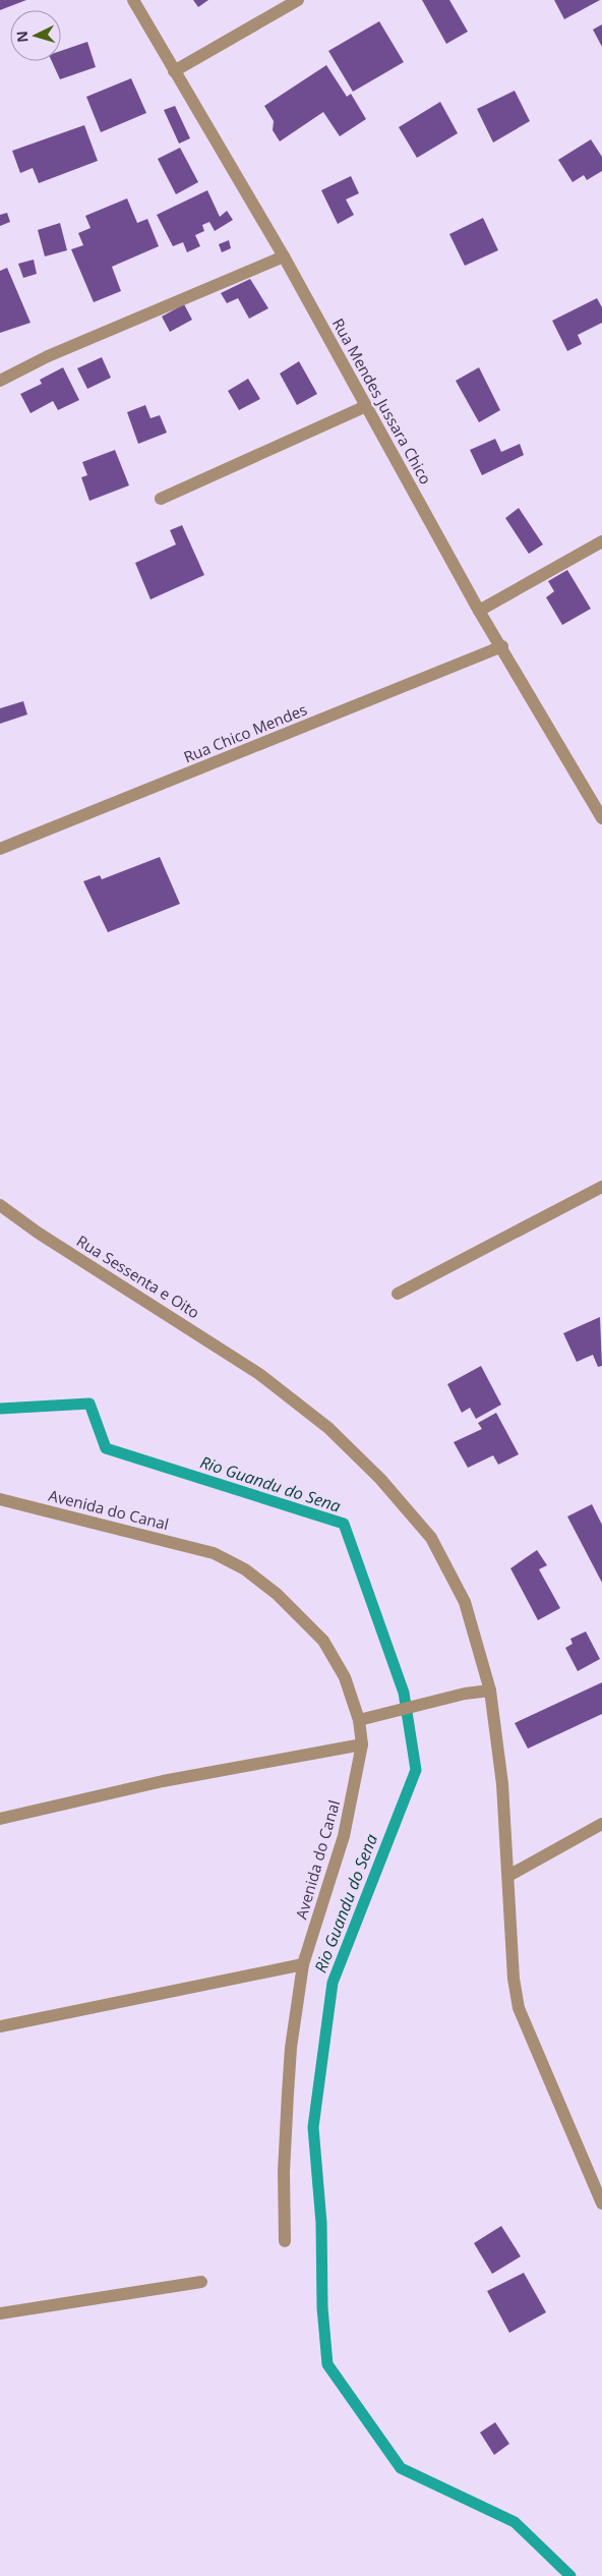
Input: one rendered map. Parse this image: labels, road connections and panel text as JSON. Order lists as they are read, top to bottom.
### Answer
{
  "streets": {
    "street": [
      "Rua Mendes Jussara Chico",
      "Rua Chico Mendes",
      "Rua Sessenta e Oito",
      "Avenida do Canal"
    ]
  },
  "crossings": [
    ["Rua Mendes Jussara Chico", "Rua Chico Mendes"]
  ],
  "water": ["Rio Guandu do Sena"],
  "north": "left"
}
